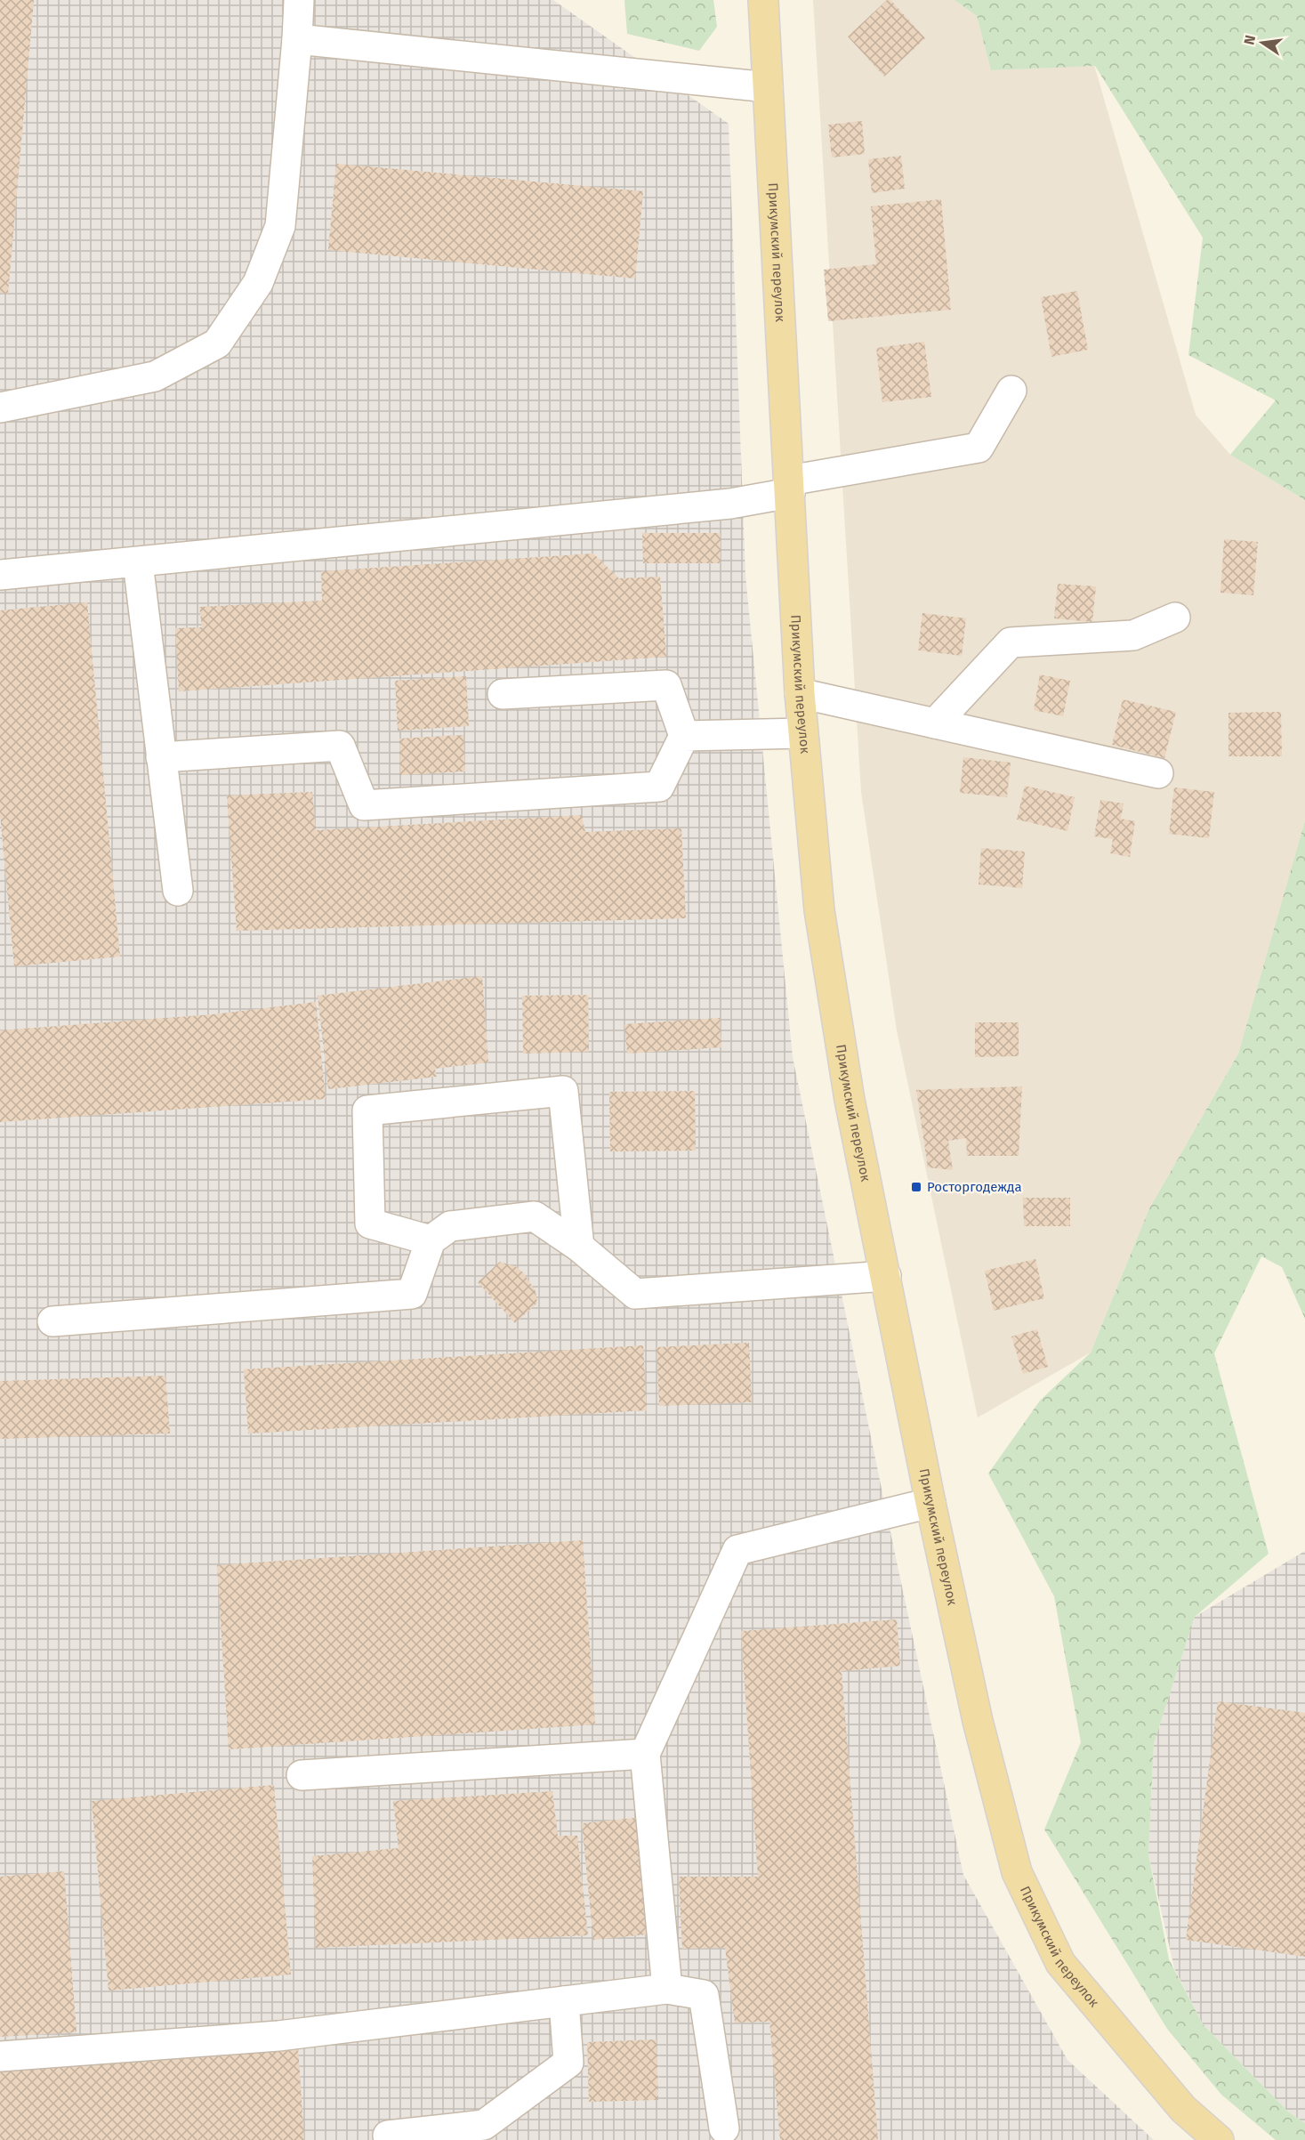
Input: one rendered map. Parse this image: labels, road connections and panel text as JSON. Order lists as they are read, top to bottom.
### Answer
{
  "streets": {
    "main road": ["Прикумский переулок"]
  },
  "places": {
    "transit": ["Росторгодежда"]
  },
  "north": "left"
}
